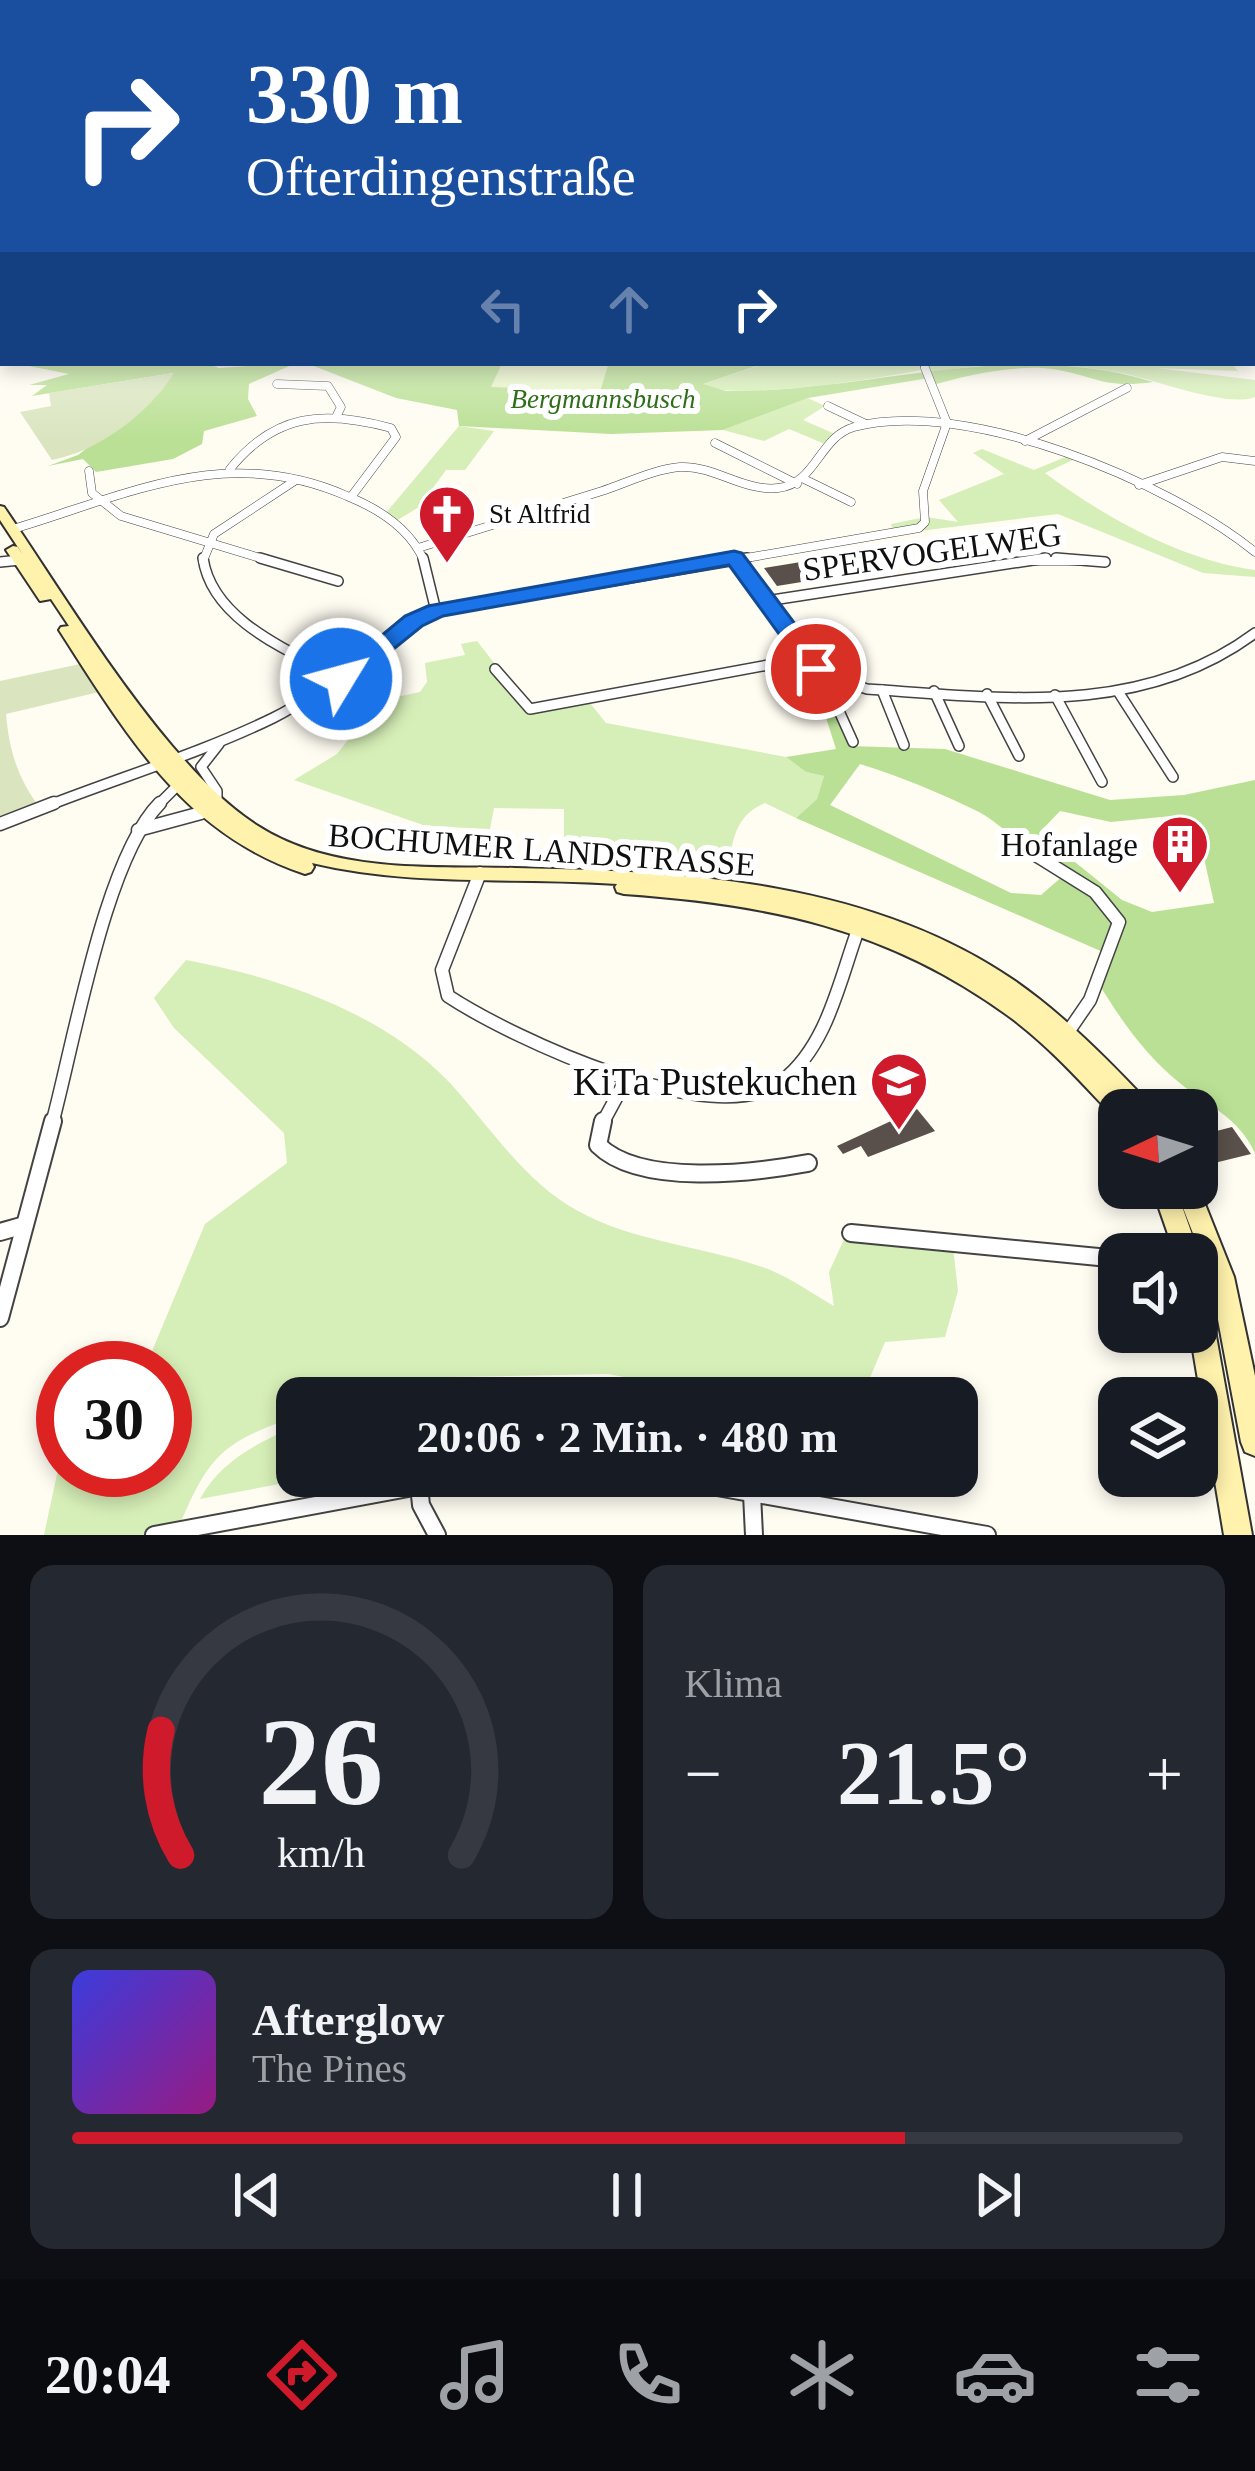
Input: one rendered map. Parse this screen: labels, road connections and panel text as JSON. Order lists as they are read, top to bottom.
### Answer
{
  "streets": {
    "main road": ["BOCHUMER LANDSTRASSE"],
    "street": ["SPERVOGELWEG"]
  },
  "parks": ["Bergmannsbusch"],
  "places": {
    "church": ["St Altfrid"],
    "building": ["Hofanlage"],
    "school or university": ["KiTa Pustekuchen"]
  },
  "north": "left",
  "page": {
    "turn": ["330 m", "Ofterdingenstraße"],
    "limit": "30",
    "trip": "20:06 · 2 Min. · 480 m",
    "tile": "Klima",
    "heat": ["−", "21.5°", "+"],
    "song": ["Afterglow", "The Pines"],
    "tabs": "20:04",
    "gauge": ["26", "km/h"]
  }
}
